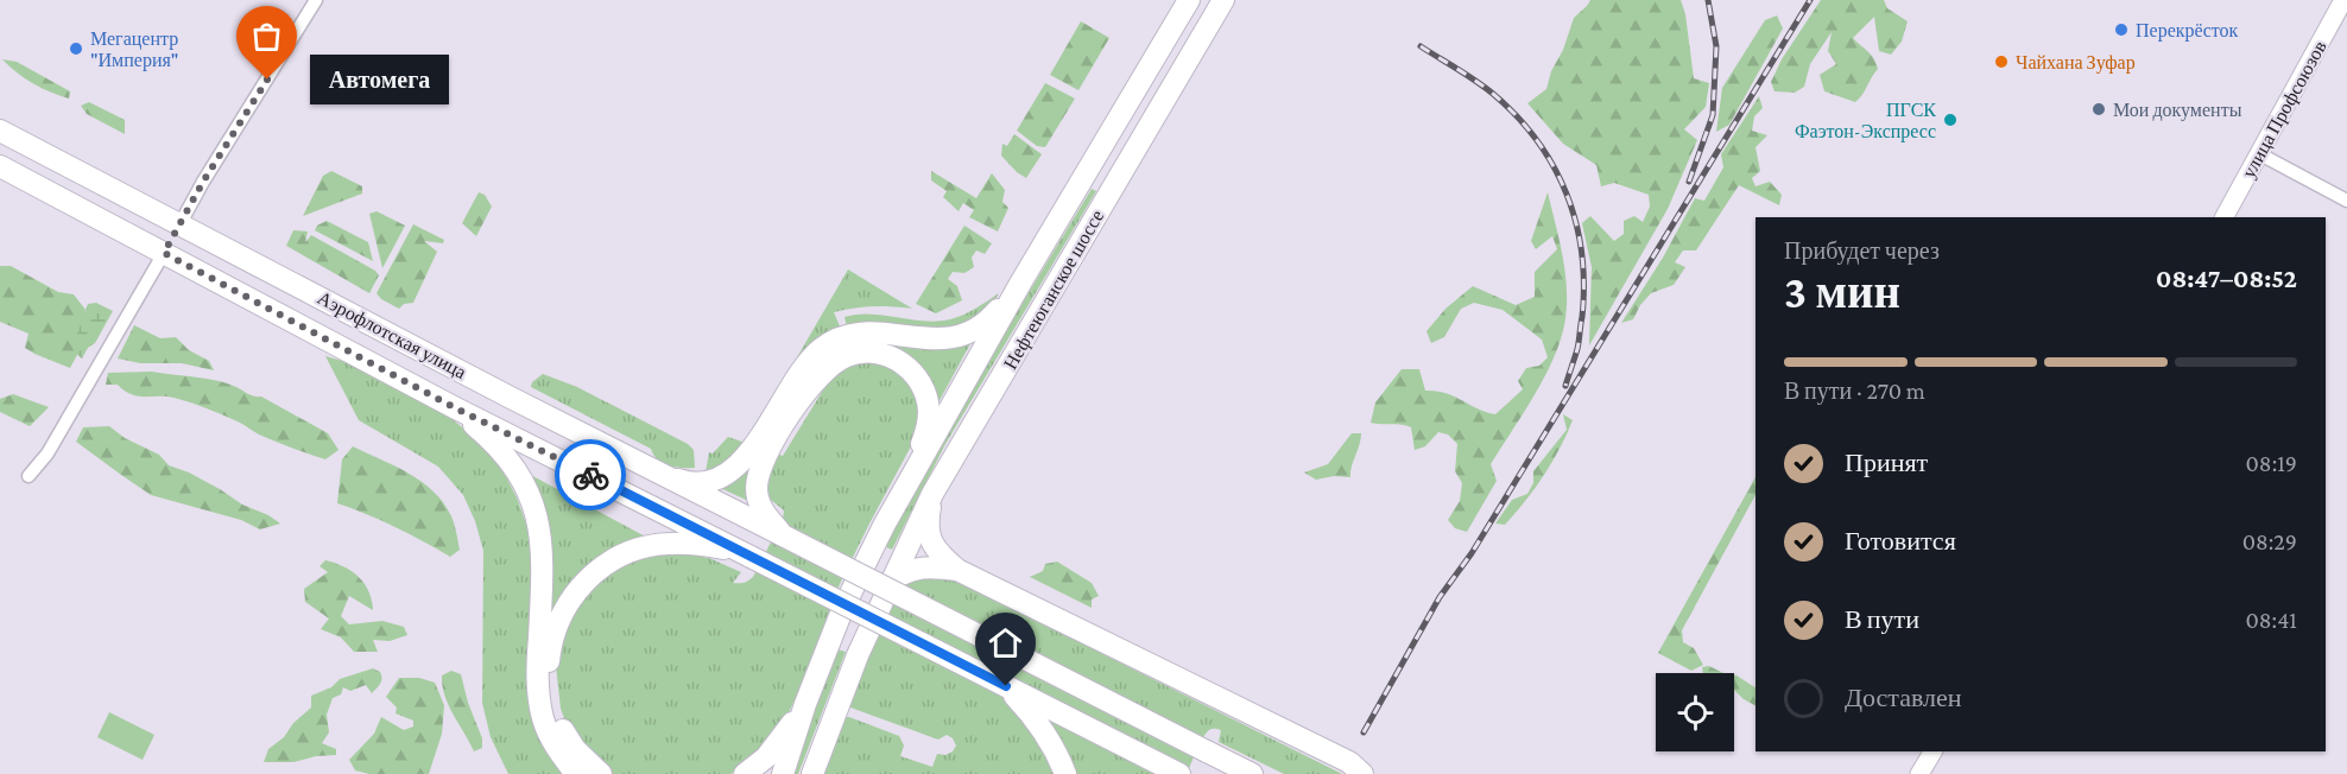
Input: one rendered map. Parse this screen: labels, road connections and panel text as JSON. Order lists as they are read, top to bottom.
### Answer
{
  "streets": {
    "main road": ["улица Профсоюзов", "Нефтеюганское шоссе", "Аэрофлотская улица"]
  },
  "places": [
    "Перекрёсток",
    "Мегацентр \"Империя\"",
    "Чайхана Зуфар",
    "Автомега",
    "Мои документы",
    "ПГСК Фаэтон-Экспресс"
  ],
  "page": {
    "bubble": "Автомега",
    "heading": ["3 мин", "Прибудет через", "08:47–08:52"],
    "bar": "В пути · 270 m",
    "list": [
      ["Принят", "08:19"],
      ["Готовится", "08:29"],
      ["В пути", "08:41"],
      "Доставлен"
    ]
  }
}
